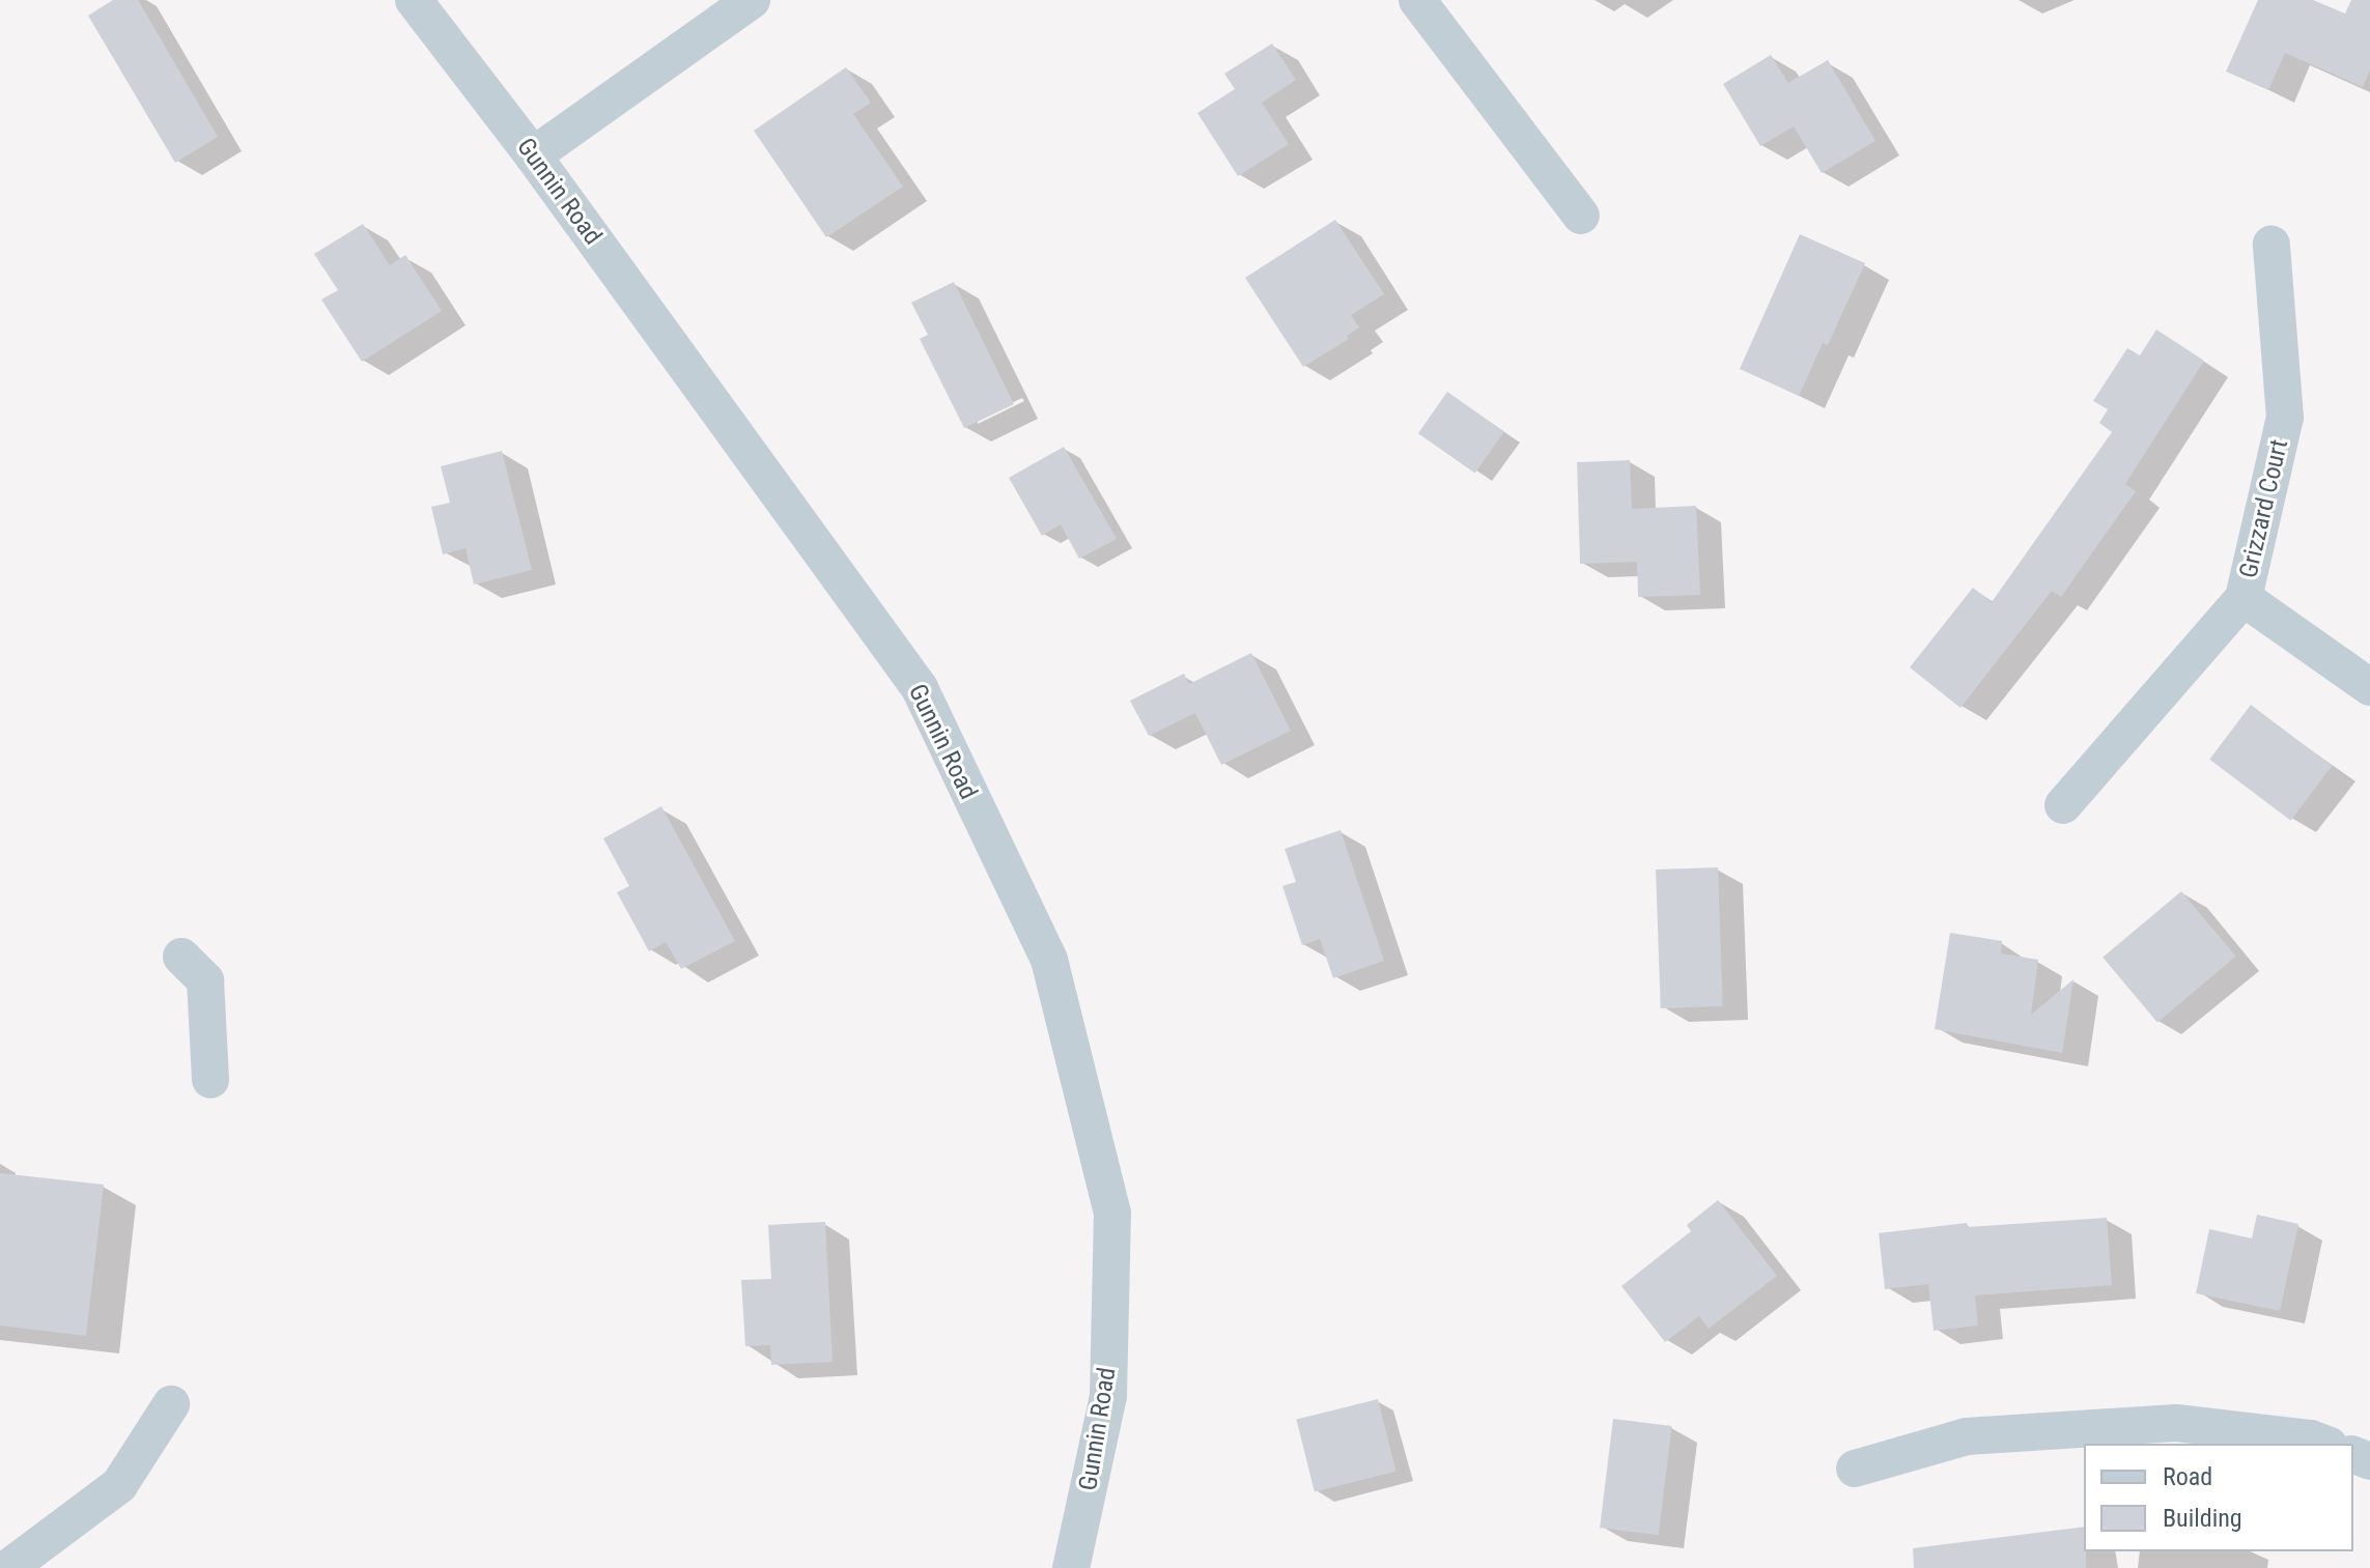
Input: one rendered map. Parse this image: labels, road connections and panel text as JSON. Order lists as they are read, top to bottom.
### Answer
{
  "streets": {
    "street": ["Gunnin Road", "Grizzard Court"]
  },
  "legend": ["Road", "Building"]
}
